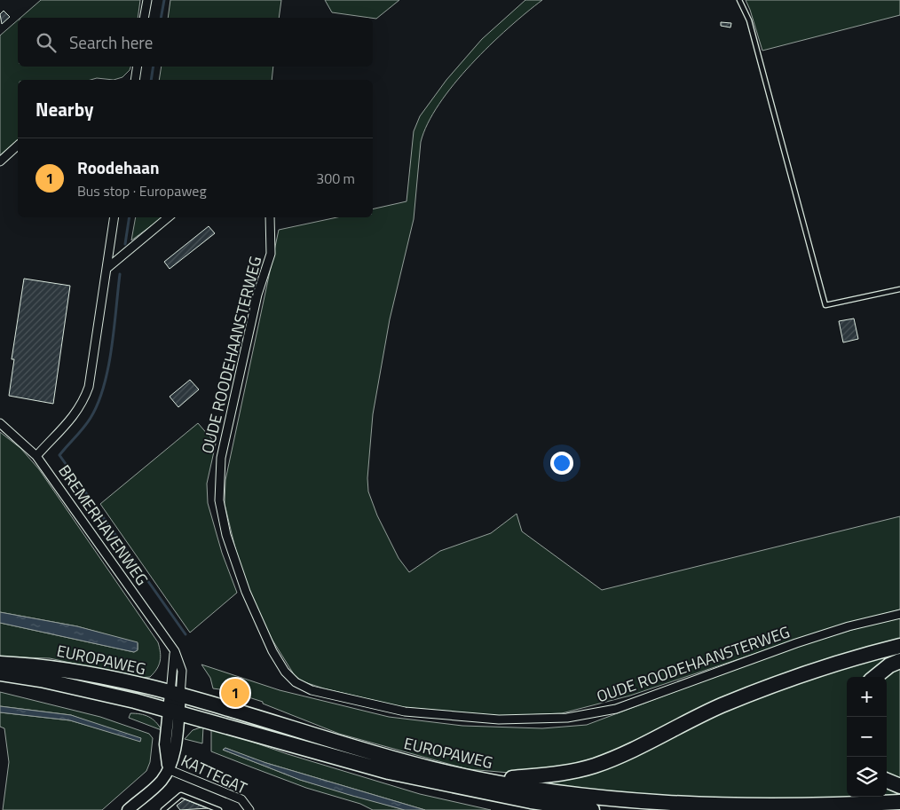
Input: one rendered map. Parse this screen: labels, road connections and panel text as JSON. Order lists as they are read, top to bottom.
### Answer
{
  "streets": {
    "highway": ["EUROPAWEG"],
    "street": ["OUDE ROODEHAANSTERWEG", "BREMERHAVENWEG", "KATTEGAT"]
  },
  "crossings": [
    ["BREMERHAVENWEG", "EUROPAWEG"]
  ],
  "page": {
    "search": "Search here",
    "heading": "Nearby",
    "list": [
      {
        "mark": "1",
        "name": "Roodehaan",
        "note": "Bus stop · Europaweg",
        "value": "300 m"
      }
    ],
    "map_buttons": ["+", "−"],
    "pins": "1"
  }
}
